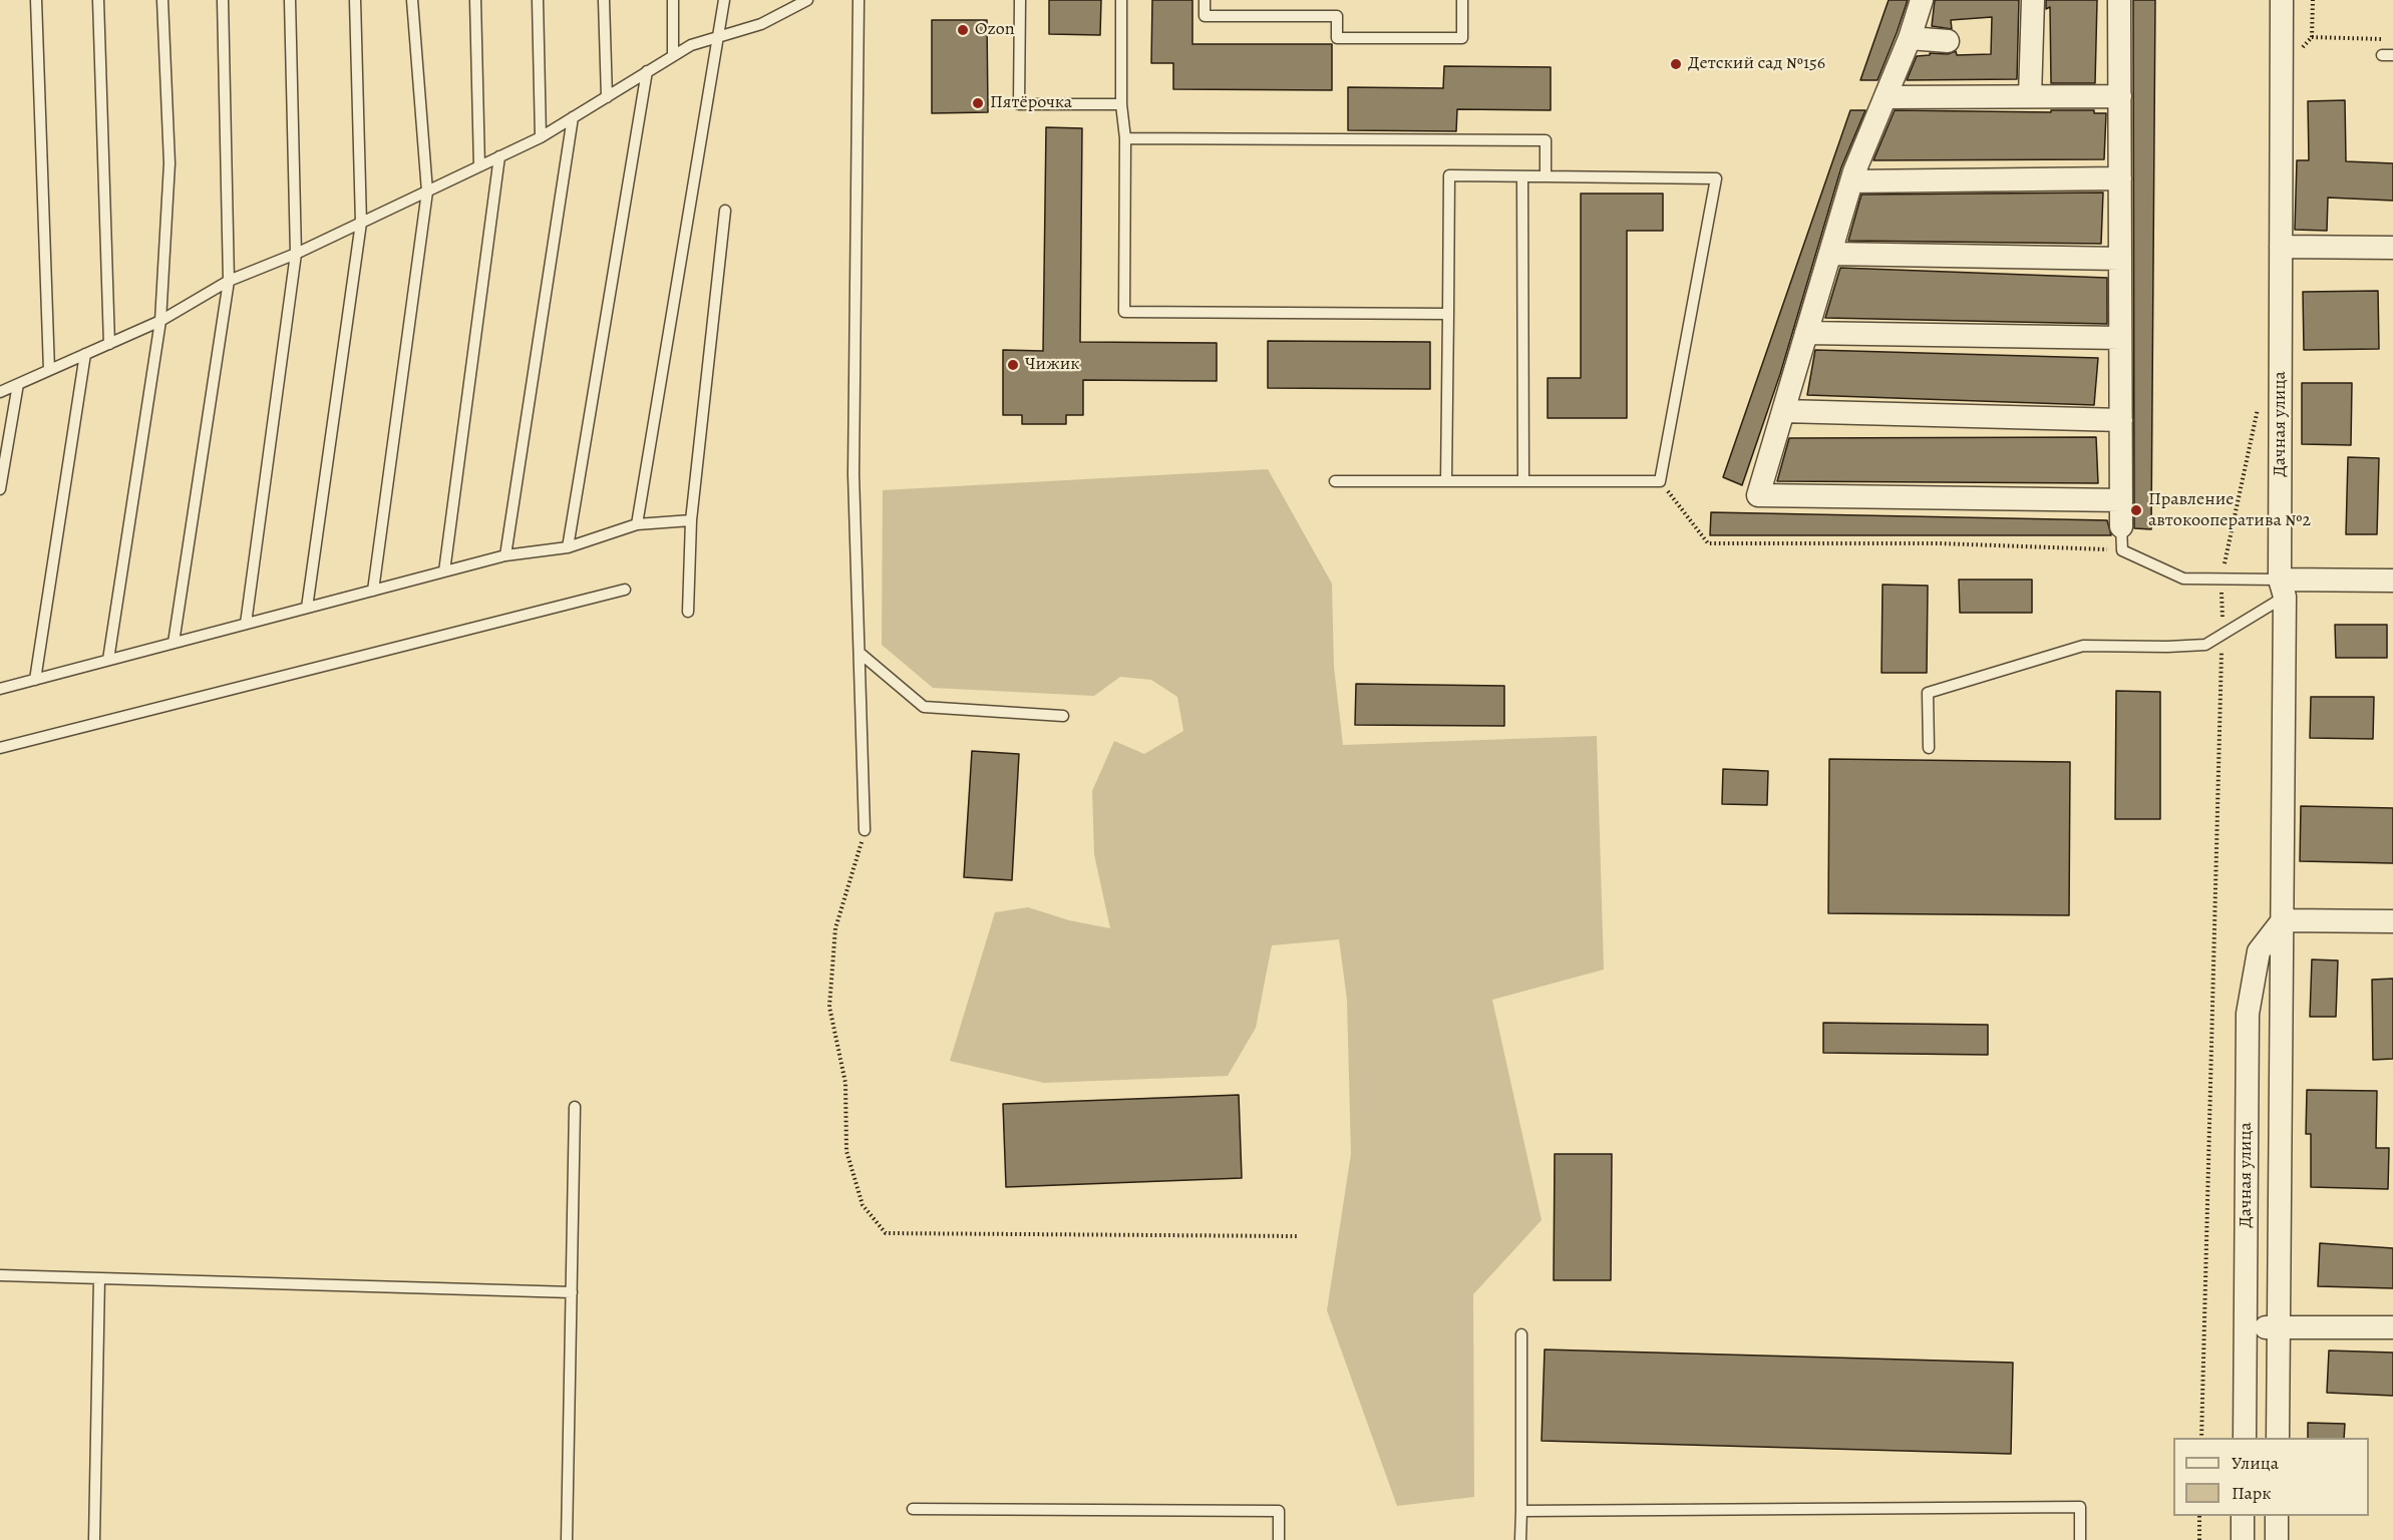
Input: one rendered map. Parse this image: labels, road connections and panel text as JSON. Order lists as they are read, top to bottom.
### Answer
{
  "streets": {
    "street": ["Дачная улица"]
  },
  "places": [
    "Ozon",
    "Детский сад №156",
    "Пятёрочка",
    "Чижик",
    "Правление автокооператива №2"
  ],
  "legend": ["Улица", "Парк"]
}
